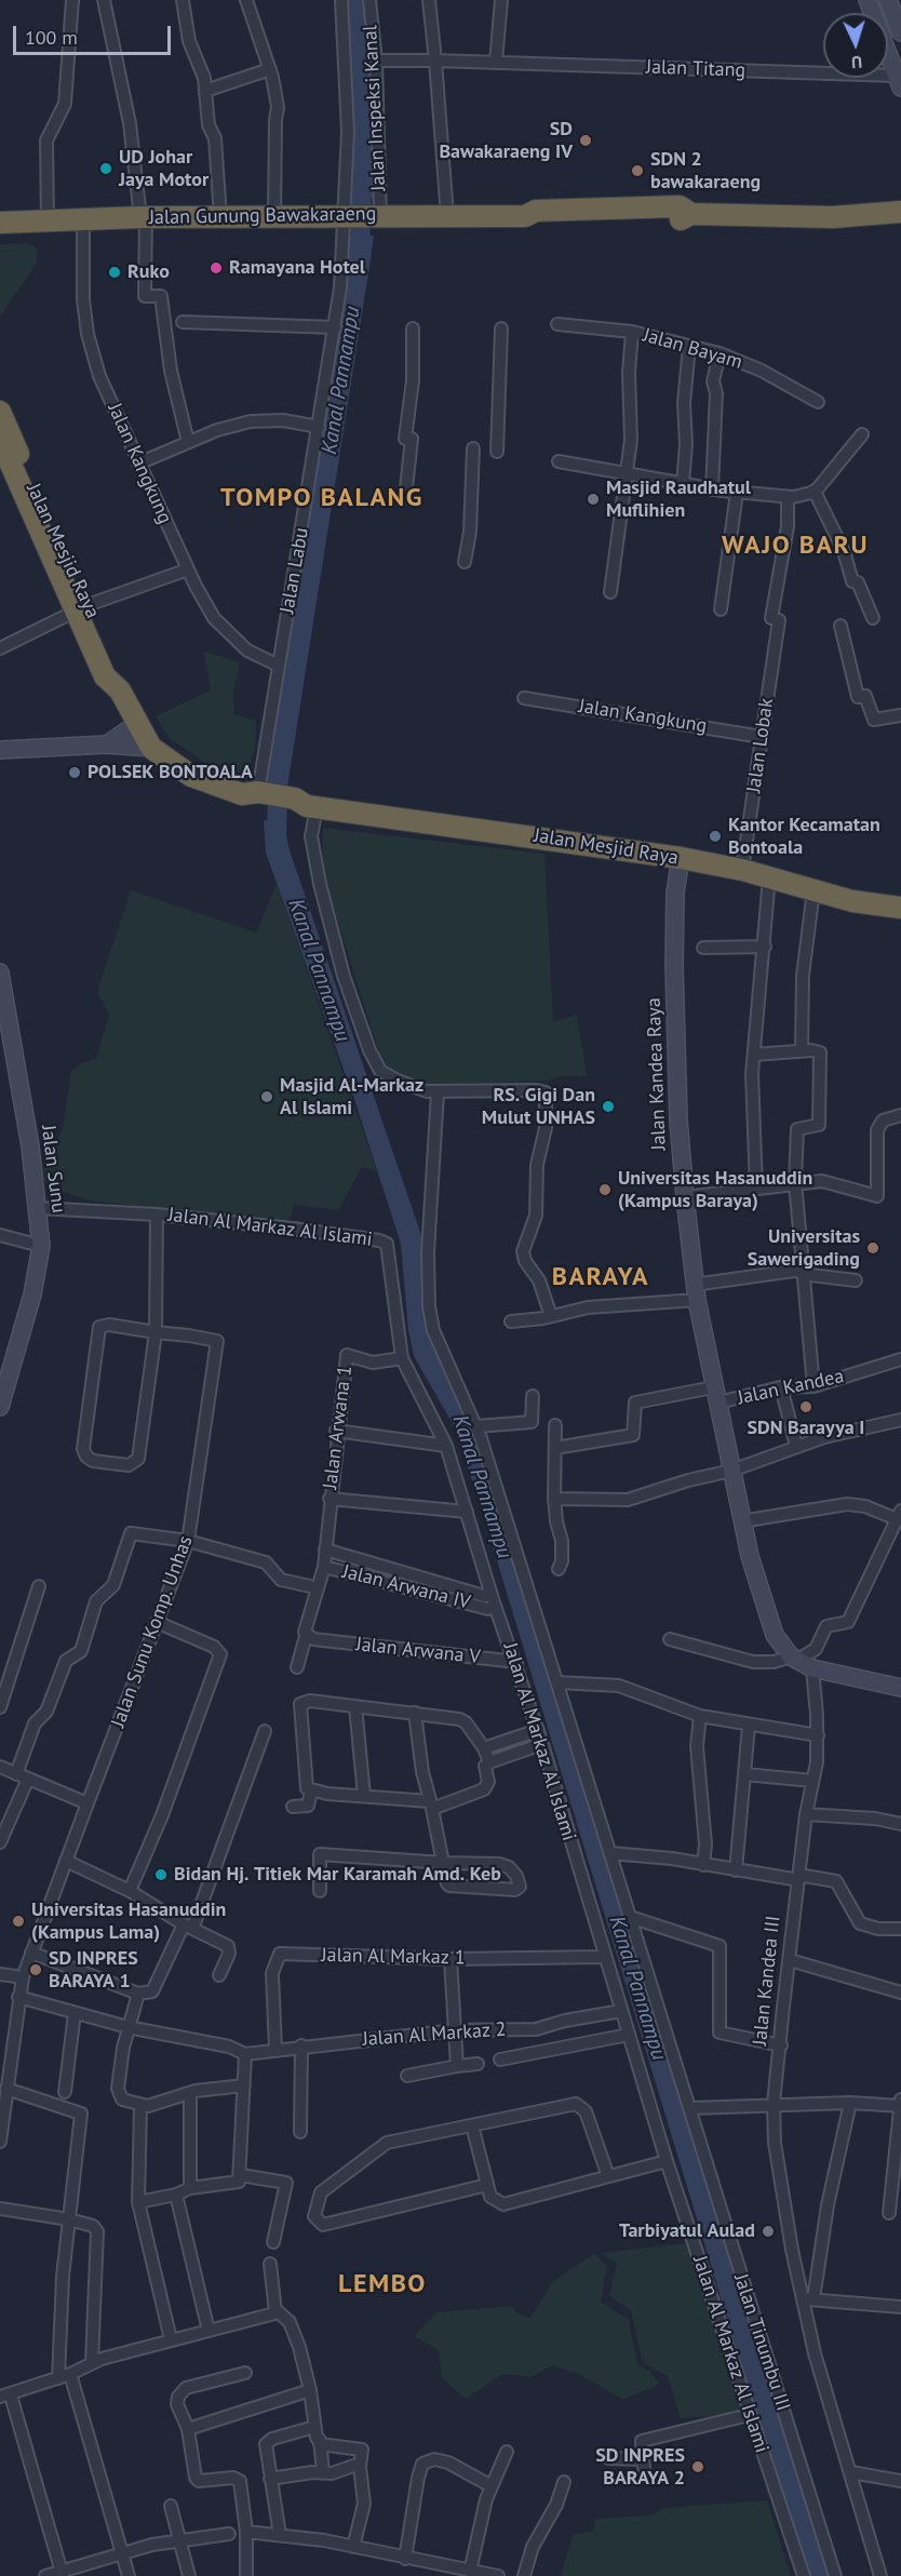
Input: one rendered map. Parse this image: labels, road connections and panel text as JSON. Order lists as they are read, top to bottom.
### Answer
{
  "streets": {
    "highway": ["Jalan Gunung Bawakaraeng", "Jalan Mesjid Raya"],
    "street": [
      "Jalan Titang",
      "Jalan Inspeksi Kanal",
      "Jalan Bayam",
      "Jalan Kangkung",
      "Jalan Labu",
      "Jalan Lobak",
      "Jalan Kandea Raya",
      "Jalan Sunu",
      "Jalan Al Markaz Al Islami",
      "Jalan Kandea",
      "Jalan Arwana 1",
      "Jalan Arwana IV",
      "Jalan Sunu Komp. Unhas",
      "Jalan Arwana V",
      "Jalan Al Markaz 1",
      "Jalan Kandea III",
      "Jalan Al Markaz 2",
      "Jalan Tinumbu III"
    ]
  },
  "crossings": [
    ["Jalan Inspeksi Kanal", "Jalan Gunung Bawakaraeng"],
    ["Jalan Gunung Bawakaraeng", "Jalan Kangkung"],
    ["Jalan Gunung Bawakaraeng", "Jalan Labu"],
    ["Jalan Kangkung", "Jalan Labu"],
    ["Jalan Kangkung", "Jalan Lobak"],
    ["Jalan Mesjid Raya", "Jalan Labu"],
    ["Jalan Mesjid Raya", "Jalan Lobak"],
    ["Jalan Mesjid Raya", "Jalan Kandea Raya"],
    ["Jalan Labu", "Jalan Tinumbu III"],
    ["Jalan Kandea Raya", "Jalan Kandea"],
    ["Jalan Kandea Raya", "Jalan Kandea III"],
    ["Jalan Sunu", "Jalan Al Markaz Al Islami"],
    ["Jalan Al Markaz Al Islami", "Jalan Arwana 1"],
    ["Jalan Al Markaz Al Islami", "Jalan Arwana V"],
    ["Jalan Al Markaz Al Islami", "Jalan Al Markaz 1"],
    ["Jalan Al Markaz Al Islami", "Jalan Al Markaz 2"],
    ["Jalan Kandea", "Jalan Kandea III"],
    ["Jalan Arwana 1", "Jalan Arwana IV"],
    ["Jalan Arwana 1", "Jalan Arwana V"],
    ["Jalan Al Markaz 1", "Jalan Al Markaz 2"]
  ],
  "districts": [
    "TOMPO BALANG",
    "WAJO BARU",
    "BARAYA",
    "LEMBO"
  ],
  "water": ["Kanal Pannampu"],
  "places": [
    "SD Bawakaraeng IV",
    "UD Johar Jaya Motor",
    "SDN 2 bawakaraeng",
    "Ramayana Hotel",
    "Ruko",
    "Masjid Raudhatul Muflihien",
    "POLSEK BONTOALA",
    "Kantor Kecamatan Bontoala",
    "Masjid Al-Markaz Al Islami",
    "RS. Gigi Dan Mulut UNHAS",
    "Universitas Hasanuddin (Kampus Baraya)",
    "Universitas Sawerigading",
    "SDN Barayya I",
    "Bidan Hj. Titiek Mar Karamah Amd. Keb",
    "Universitas Hasanuddin (Kampus Lama)",
    "SD INPRES BARAYA 1",
    "Tarbiyatul Aulad",
    "SD INPRES BARAYA 2"
  ],
  "scale_bar": "100 m",
  "north": "bottom"
}
